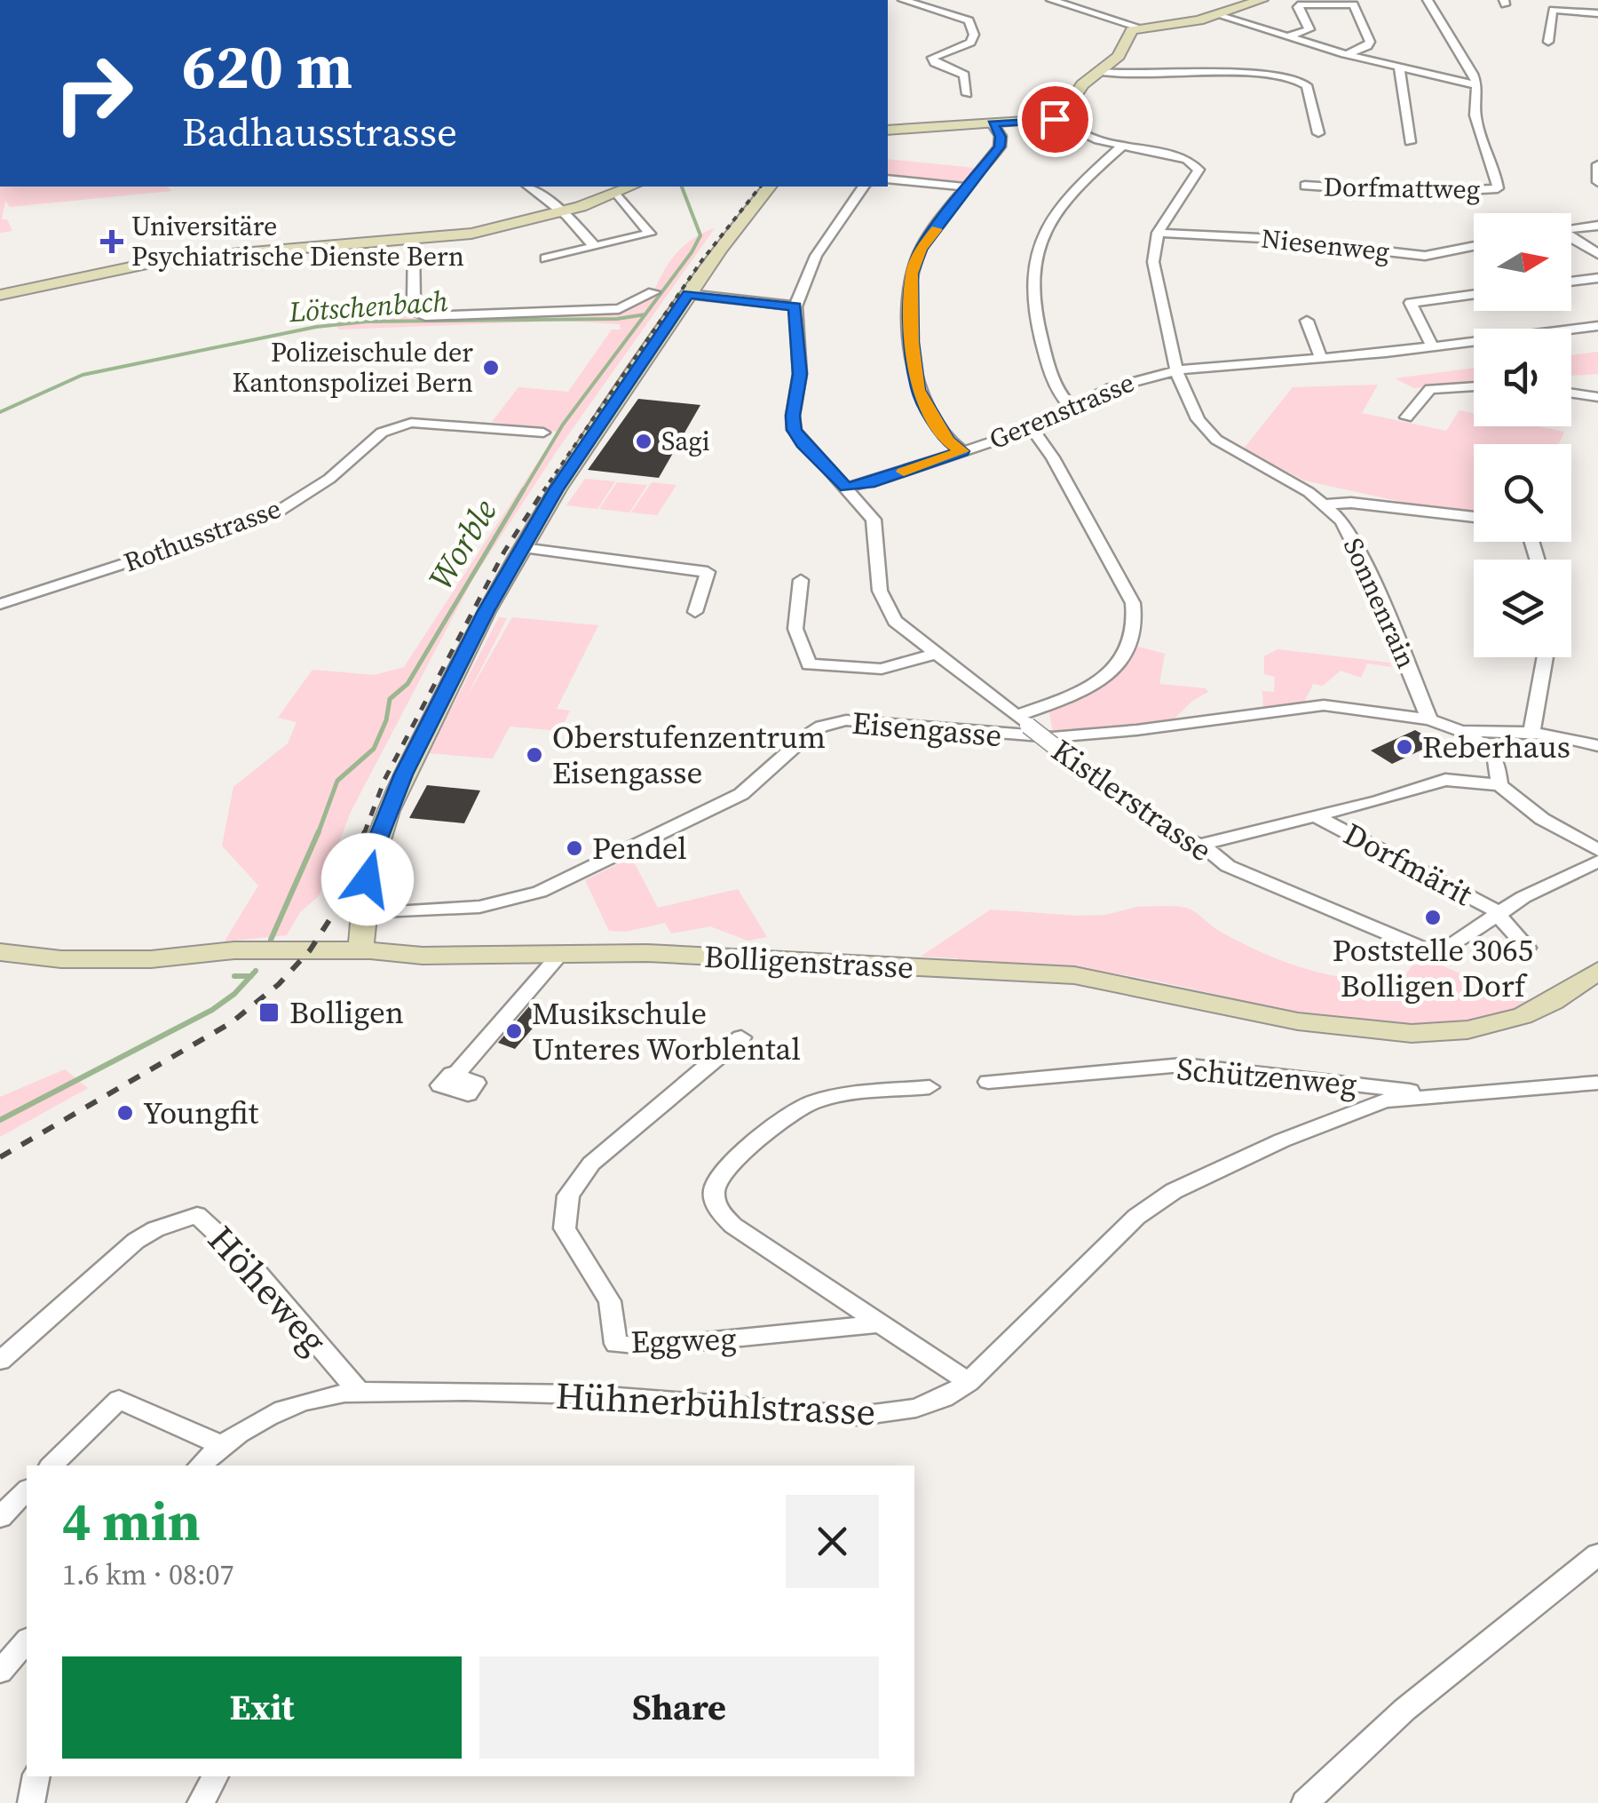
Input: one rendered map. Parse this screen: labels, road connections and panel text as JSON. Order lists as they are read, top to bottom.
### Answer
{
  "streets": {
    "main road": ["Bolligenstrasse"],
    "street": [
      "Dorfmattweg",
      "Niesenweg",
      "Gerenstrasse",
      "Rothusstrasse",
      "Sonnenrain",
      "Eisengasse",
      "Kistlerstrasse",
      "Dorfmärit",
      "Schützenweg",
      "Höheweg",
      "Eggweg",
      "Hühnerbühlstrasse"
    ]
  },
  "crossings": [
    ["Niesenweg", "Sonnenrain"],
    ["Gerenstrasse", "Sonnenrain"],
    ["Gerenstrasse", "Kistlerstrasse"],
    ["Sonnenrain", "Eisengasse"],
    ["Kistlerstrasse", "Dorfmärit"],
    ["Schützenweg", "Hühnerbühlstrasse"],
    ["Höheweg", "Hühnerbühlstrasse"]
  ],
  "water": ["Lötschenbach", "Worble"],
  "places": {
    "health": ["Universitäre Psychiatrische Dienste Bern"],
    "other": [
      "Polizeischule der Kantonspolizei Bern",
      "Sagi",
      "Reberhaus",
      "Oberstufenzentrum Eisengasse",
      "Pendel",
      "Poststelle 3065 Bolligen Dorf",
      "Musikschule Unteres Worblental",
      "Youngfit"
    ],
    "transit": ["Bolligen"]
  },
  "north": "right",
  "page": {
    "turn": ["620 m", "Badhausstrasse"],
    "heading": ["4 min", "1.6 km · 08:07"],
    "buttons": ["Exit", "Share"]
  }
}
